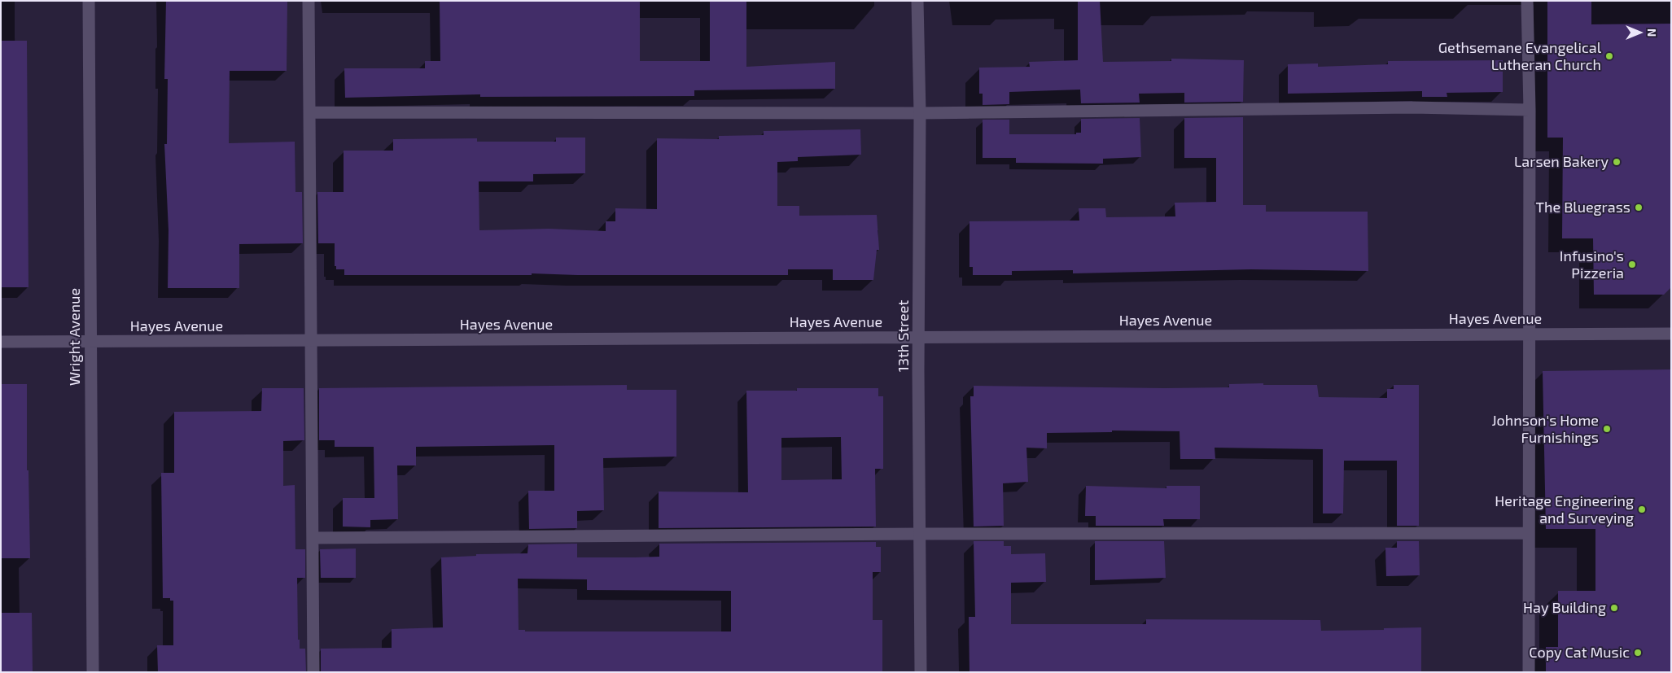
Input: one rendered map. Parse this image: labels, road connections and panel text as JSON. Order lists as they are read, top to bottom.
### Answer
{
  "streets": {
    "street": ["Hayes Avenue", "13th Street", "Wright Avenue"]
  },
  "crossings": [
    ["Hayes Avenue", "13th Street"],
    ["Hayes Avenue", "Wright Avenue"]
  ],
  "places": [
    "Gethsemane Evangelical Lutheran Church",
    "Larsen Bakery",
    "The Bluegrass",
    "Infusino's Pizzeria",
    "Johnson's Home Furnishings",
    "Heritage Engineering and Surveying",
    "Hay Building",
    "Copy Cat Music"
  ],
  "north": "right"
}
